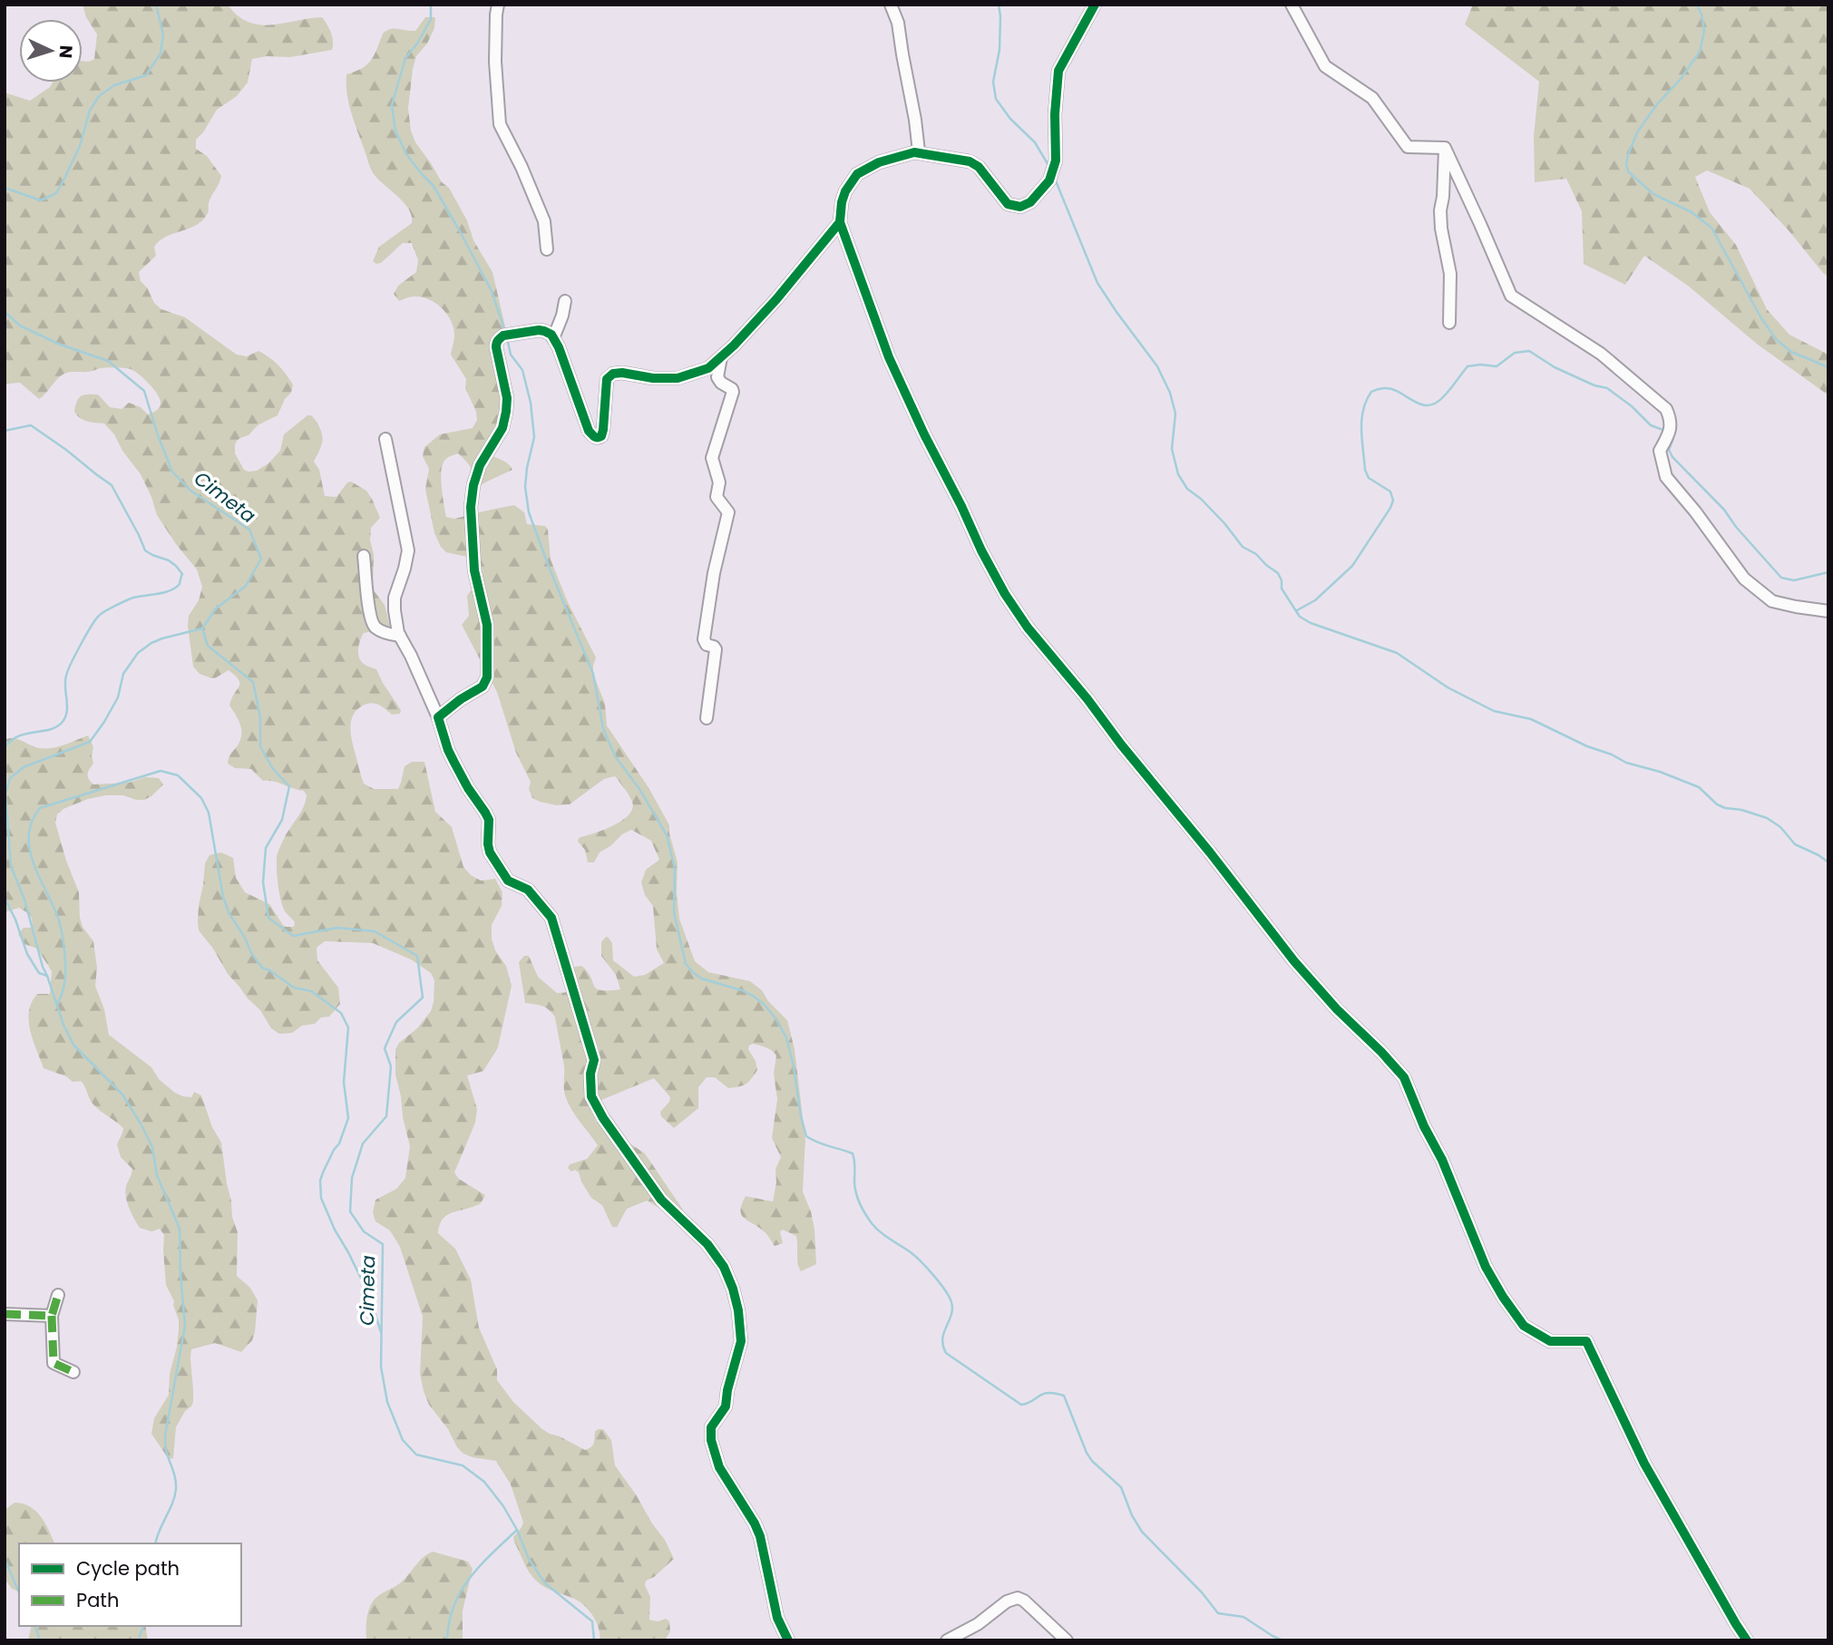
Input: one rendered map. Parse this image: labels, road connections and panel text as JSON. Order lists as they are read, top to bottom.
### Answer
{
  "water": ["Cimeta"],
  "legend": ["Cycle path", "Path"],
  "north": "right"
}
